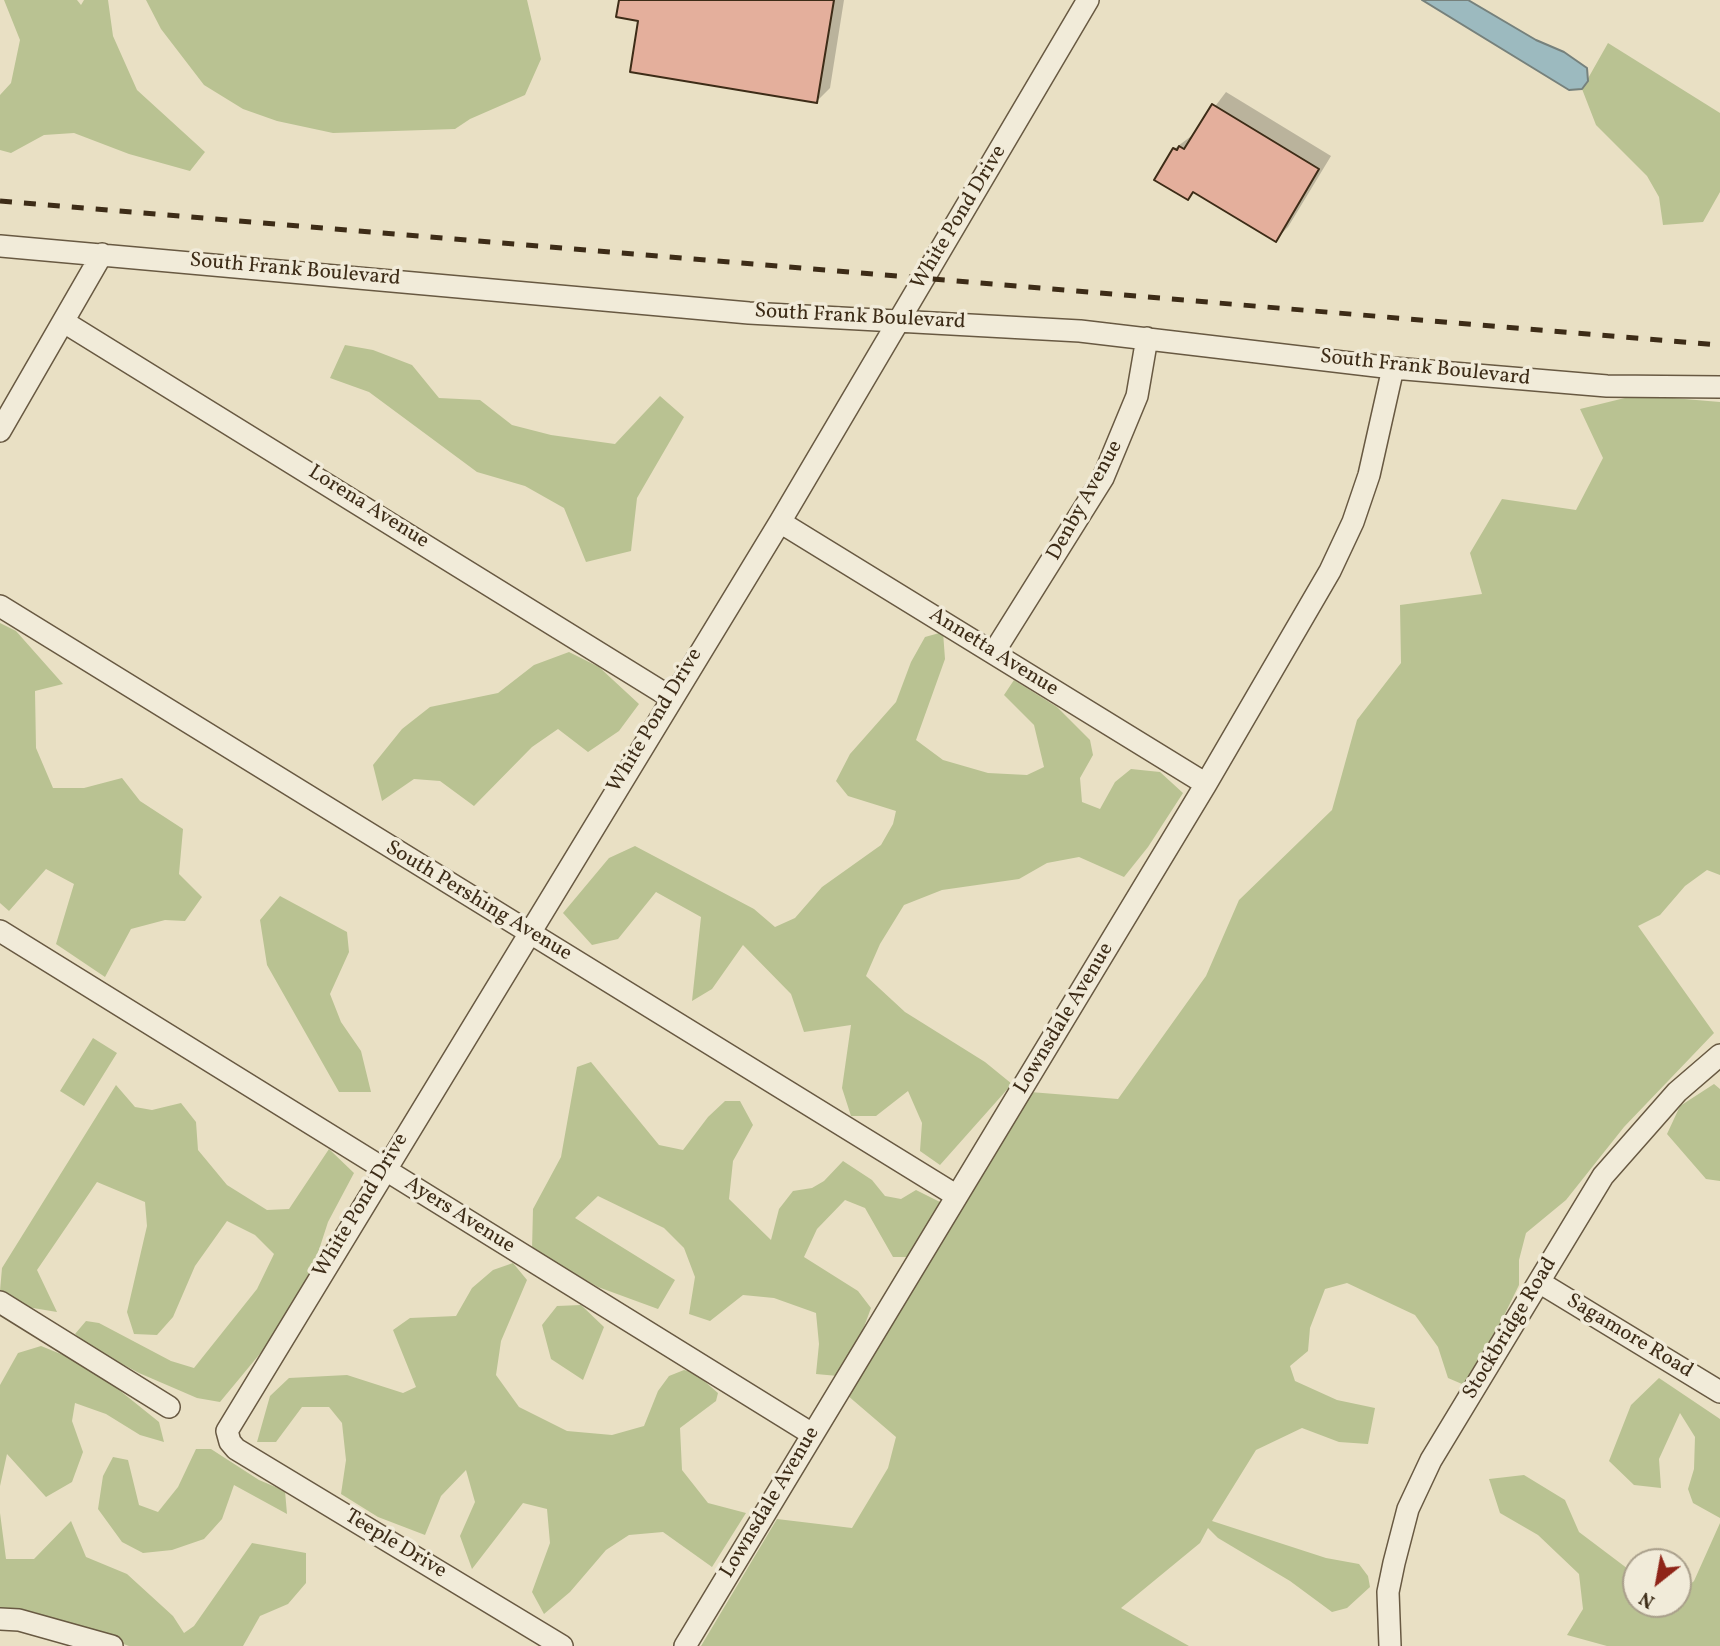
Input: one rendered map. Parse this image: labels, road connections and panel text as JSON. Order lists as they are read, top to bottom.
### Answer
{
  "streets": {
    "street": [
      "White Pond Drive",
      "South Frank Boulevard",
      "Denby Avenue",
      "Lorena Avenue",
      "Annetta Avenue",
      "South Pershing Avenue",
      "Lownsdale Avenue",
      "Ayers Avenue",
      "Stockbridge Road",
      "Sagamore Road",
      "Teeple Drive"
    ]
  },
  "crossings": [
    ["White Pond Drive", "South Frank Boulevard"],
    ["White Pond Drive", "Lorena Avenue"],
    ["White Pond Drive", "Annetta Avenue"],
    ["White Pond Drive", "South Pershing Avenue"],
    ["White Pond Drive", "Ayers Avenue"],
    ["White Pond Drive", "Teeple Drive"],
    ["South Frank Boulevard", "Denby Avenue"],
    ["South Frank Boulevard", "Lownsdale Avenue"],
    ["Denby Avenue", "Annetta Avenue"],
    ["Annetta Avenue", "Lownsdale Avenue"],
    ["South Pershing Avenue", "Lownsdale Avenue"],
    ["Lownsdale Avenue", "Ayers Avenue"],
    ["Stockbridge Road", "Sagamore Road"]
  ],
  "north": "bottom left"
}
